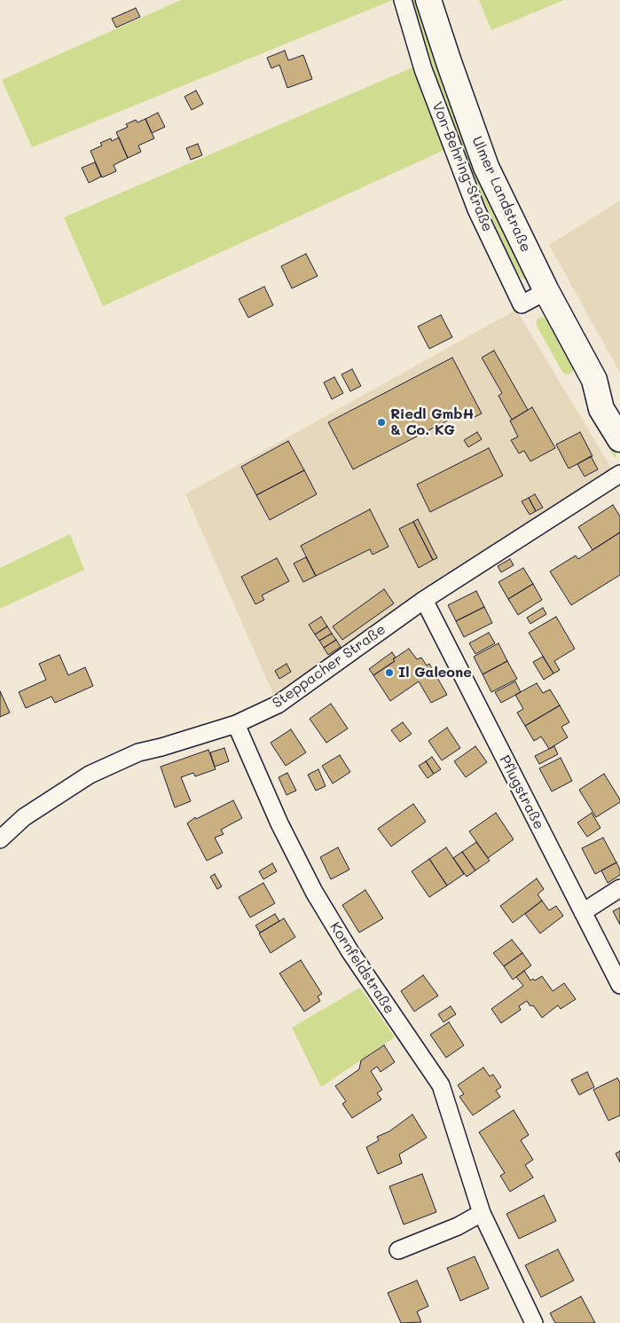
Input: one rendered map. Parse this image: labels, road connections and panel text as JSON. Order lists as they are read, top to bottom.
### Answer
{
  "streets": {
    "street": [
      "Von-Behring-Straße",
      "Ulmer Landstraße",
      "Steppacher Straße",
      "Pflugstraße",
      "Kornfeldstraße"
    ]
  },
  "crossings": [
    ["Von-Behring-Straße", "Ulmer Landstraße"],
    ["Steppacher Straße", "Pflugstraße"],
    ["Steppacher Straße", "Kornfeldstraße"]
  ],
  "places": ["Riedl GmbH & Co. KG", "Il Galeone"]
}
